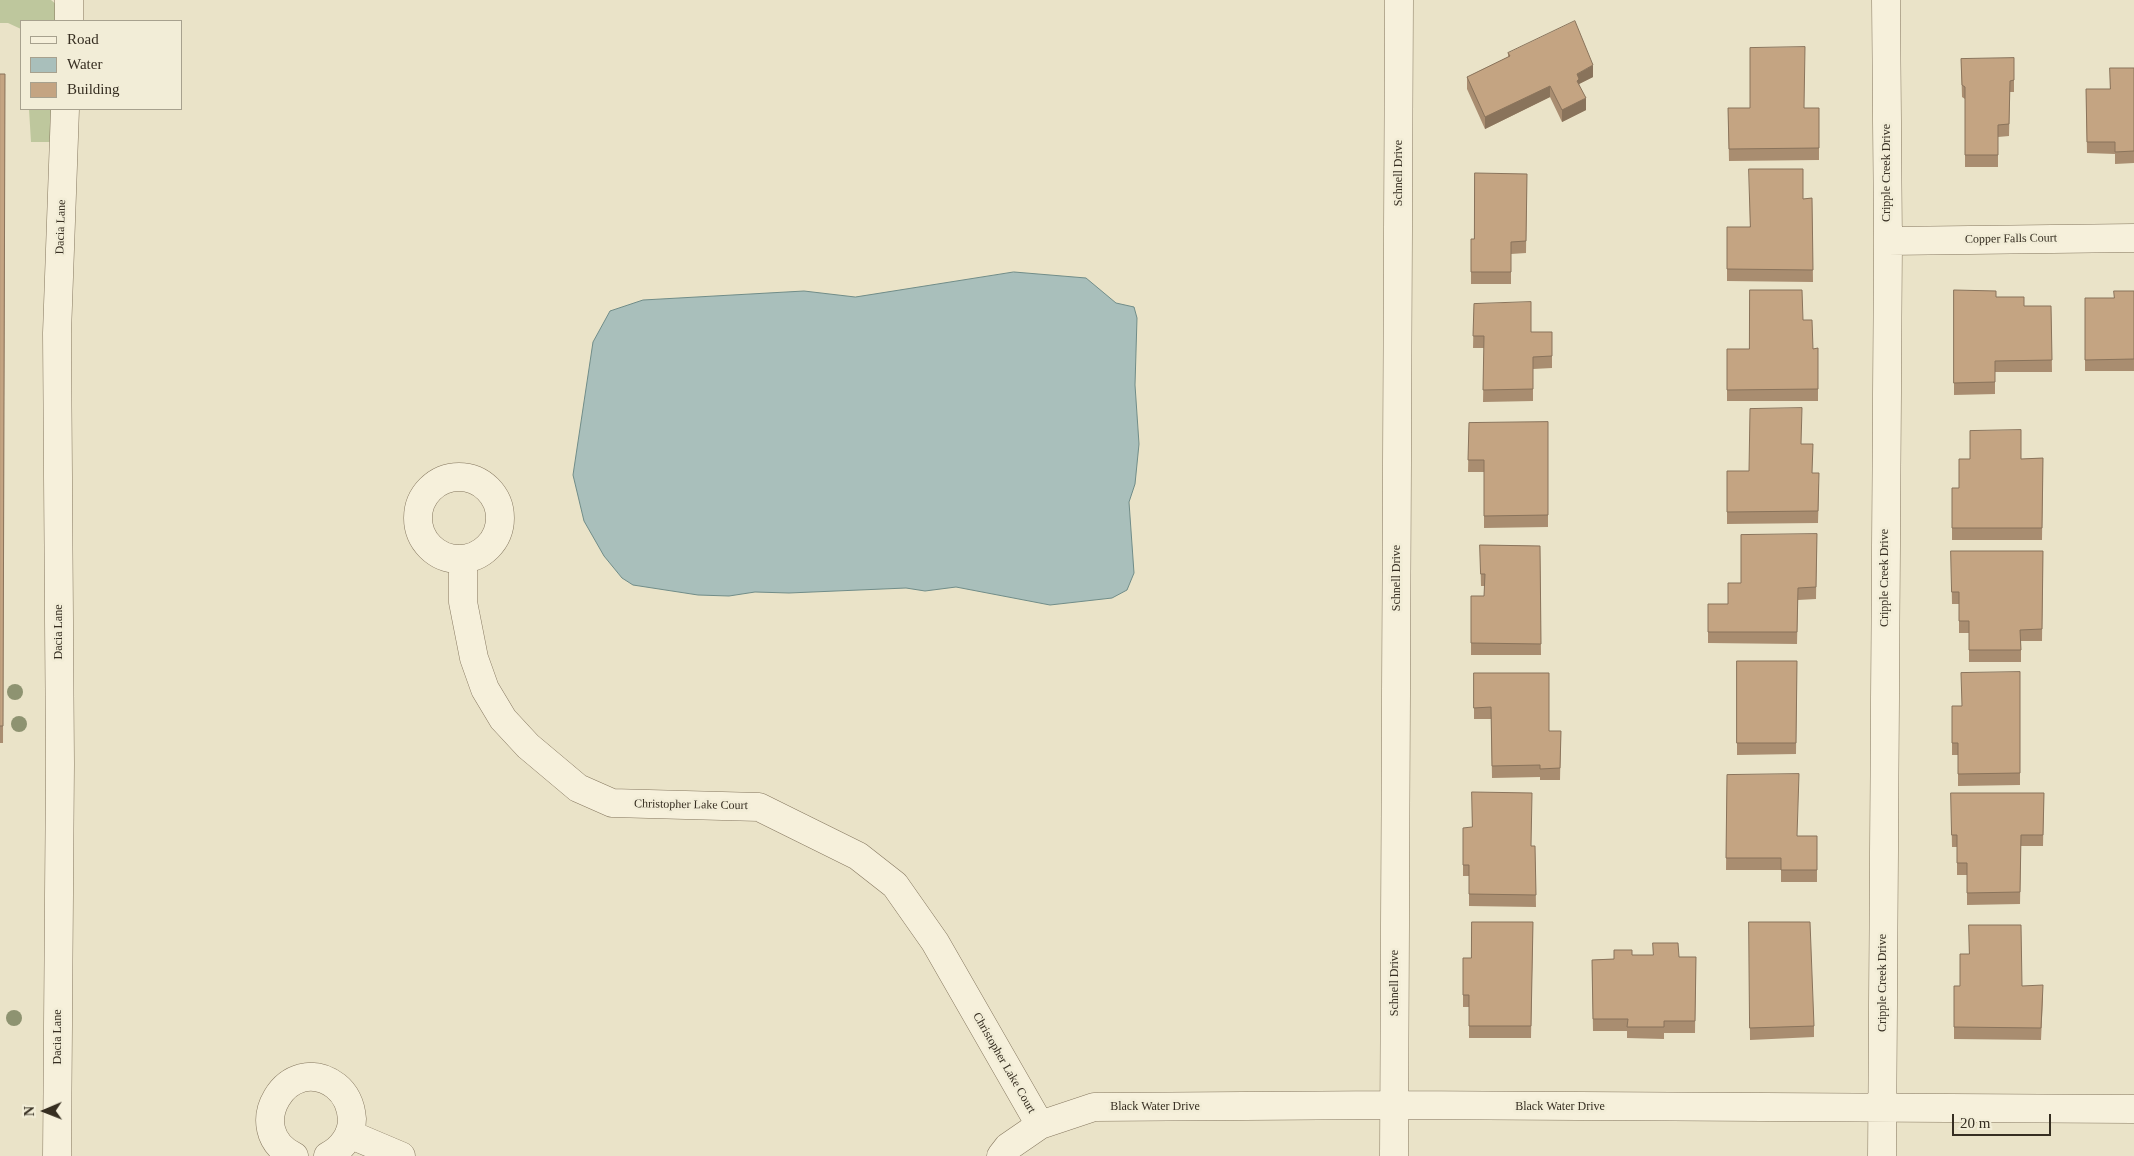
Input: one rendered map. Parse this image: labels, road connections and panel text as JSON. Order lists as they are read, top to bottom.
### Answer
{
  "streets": {
    "street": [
      "Schnell Drive",
      "Cripple Creek Drive",
      "Dacia Lane",
      "Copper Falls Court",
      "Christopher Lake Court",
      "Black Water Drive"
    ]
  },
  "crossings": [
    ["Schnell Drive", "Black Water Drive"],
    ["Cripple Creek Drive", "Copper Falls Court"],
    ["Cripple Creek Drive", "Black Water Drive"],
    ["Christopher Lake Court", "Black Water Drive"]
  ],
  "legend": ["Road", "Water", "Building"],
  "scale_bar": "20 m",
  "north": "left"
}
